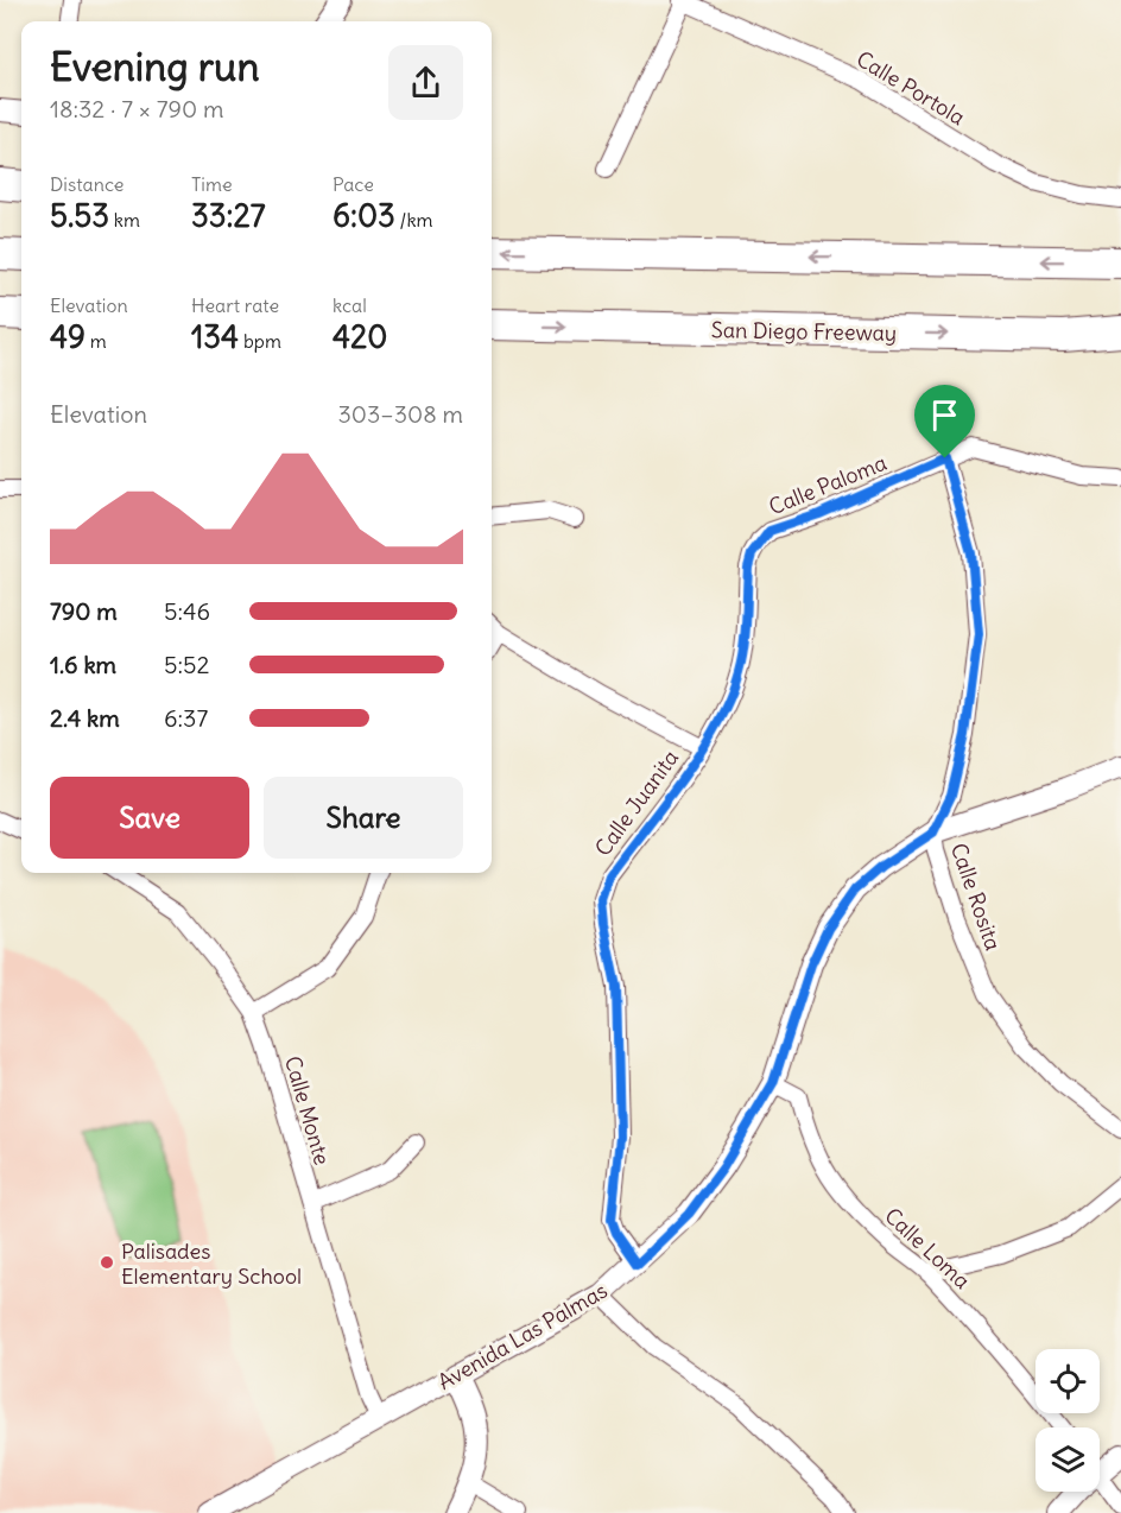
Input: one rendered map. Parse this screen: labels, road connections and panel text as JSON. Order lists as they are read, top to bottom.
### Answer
{
  "streets": {
    "highway": ["San Diego Freeway"],
    "street": [
      "Calle Portola",
      "Calle Paloma",
      "Calle Juanita",
      "Calle Rosita",
      "Calle Monte",
      "Calle Loma",
      "Avenida Las Palmas"
    ]
  },
  "crossings": [
    ["Calle Paloma", "Calle Juanita"],
    ["Calle Paloma", "Calle Rosita"],
    ["Calle Juanita", "Avenida Las Palmas"],
    ["Calle Rosita", "Avenida Las Palmas"],
    ["Calle Monte", "Avenida Las Palmas"],
    ["Calle Loma", "Avenida Las Palmas"]
  ],
  "places": ["Palisades Elementary School"],
  "page": {
    "heading": ["Evening run", "18:32 · 7 × 790 m"],
    "stats": [
      ["Distance", "5.53 km"],
      ["Time", "33:27"],
      ["Pace", "6:03 /km"],
      ["Elevation", "49 m"],
      ["Heart rate", "134 bpm"],
      ["kcal", "420"]
    ],
    "chart": ["Elevation", "303–308 m"],
    "list": [
      {
        "name": "790 m",
        "note": "5:46"
      },
      {
        "name": "1.6 km",
        "note": "5:52"
      },
      {
        "name": "2.4 km",
        "note": "6:37"
      }
    ],
    "buttons": ["Save", "Share"]
  }
}
